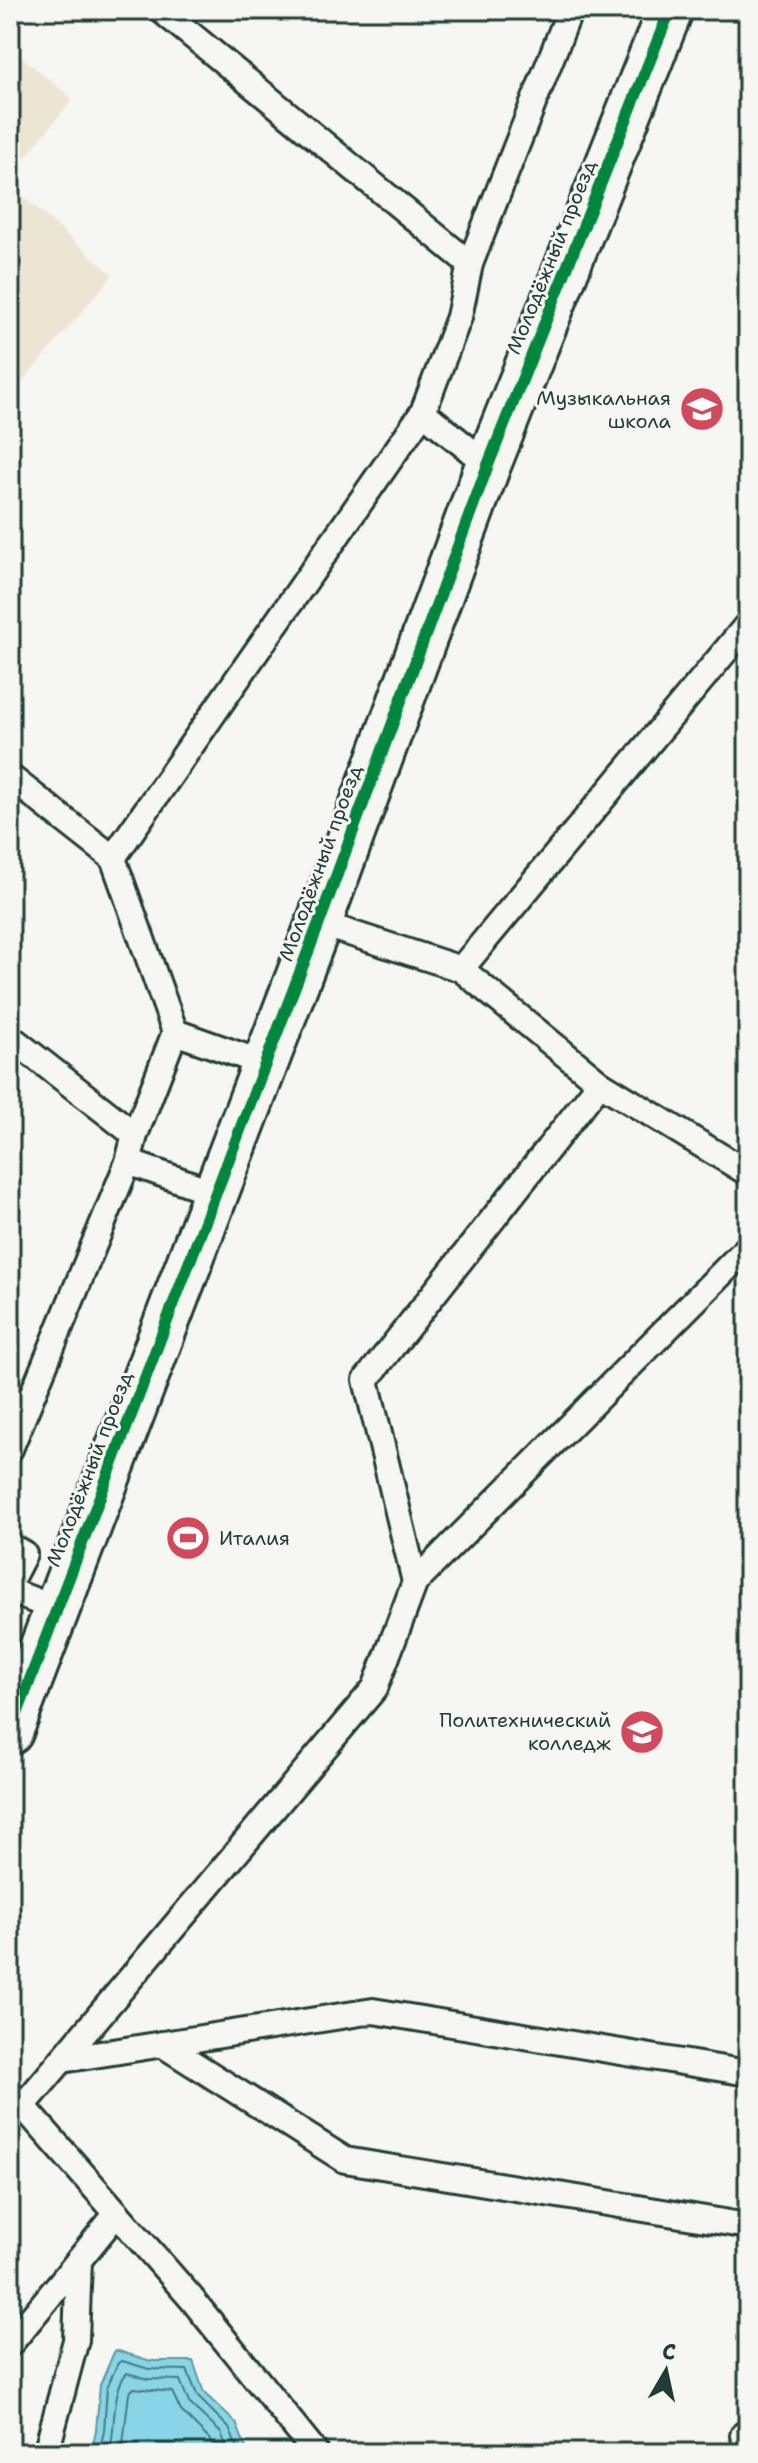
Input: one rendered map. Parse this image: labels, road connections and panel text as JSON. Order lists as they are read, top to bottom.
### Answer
{
  "streets": {
    "street": ["Молодёжный проезд"]
  },
  "places": {
    "school or university": ["Музыкальная школа", "Политехнический колледж"],
    "sports": ["Италия"]
  },
  "north": "top"
}
